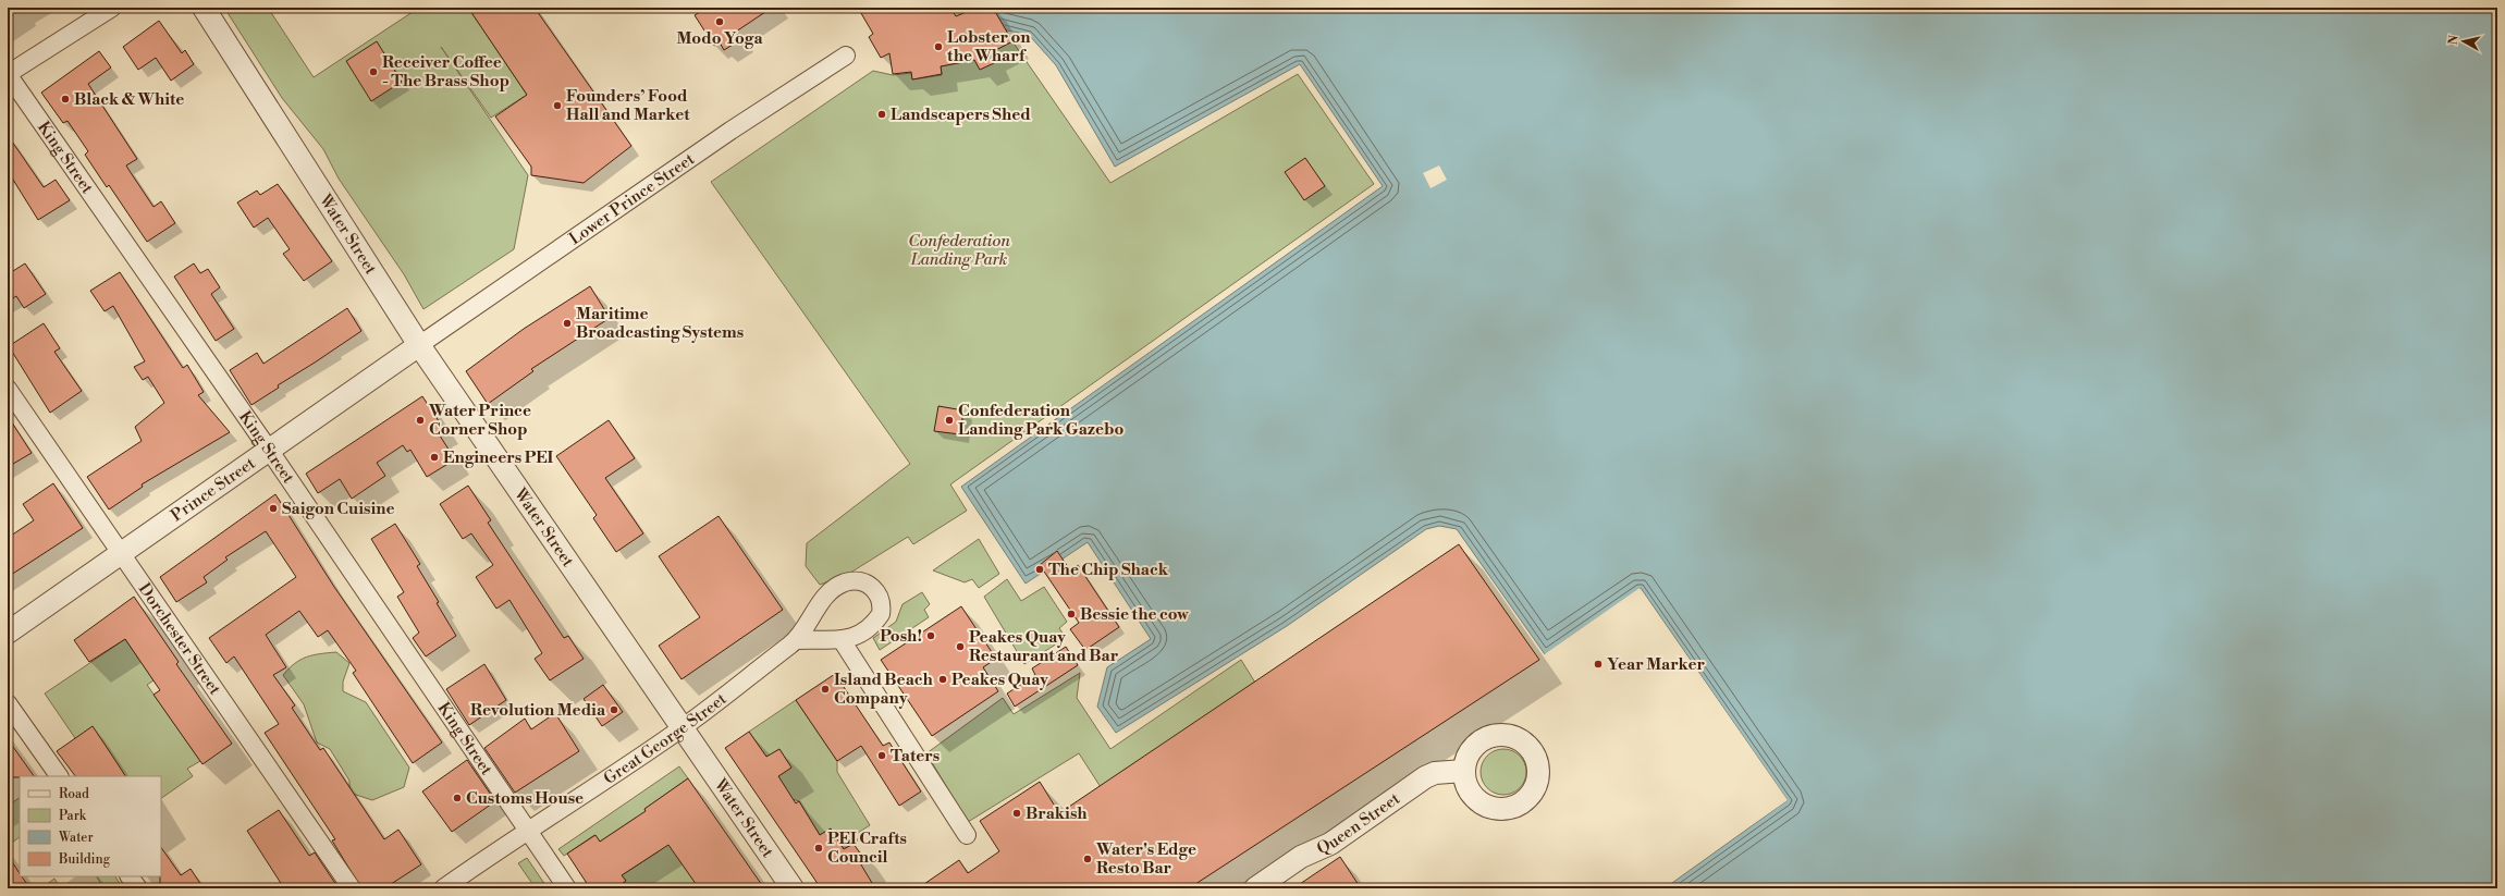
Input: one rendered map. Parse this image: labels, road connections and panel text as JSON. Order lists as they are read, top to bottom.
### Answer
{
  "streets": {
    "street": [
      "King Street",
      "Lower Prince Street",
      "Water Street",
      "Prince Street",
      "Dorchester Street",
      "Great George Street",
      "Queen Street"
    ]
  },
  "crossings": [
    ["King Street", "Prince Street"],
    ["King Street", "Great George Street"],
    ["Lower Prince Street", "Water Street"],
    ["Lower Prince Street", "Prince Street"],
    ["Water Street", "Prince Street"],
    ["Water Street", "Great George Street"],
    ["Prince Street", "Dorchester Street"]
  ],
  "parks": ["Confederation Landing Park"],
  "places": [
    "Modo Yoga",
    "Lobster on the Wharf",
    "Receiver Coffee - The Brass Shop",
    "Black & White",
    "Founders’ Food Hall and Market",
    "Landscapers Shed",
    "Maritime Broadcasting Systems",
    "Water Prince Corner Shop",
    "Confederation Landing Park Gazebo",
    "Engineers PEI",
    "Saigon Cuisine",
    "The Chip Shack",
    "Bessie the cow",
    "Posh!",
    "Peakes Quay Restaurant and Bar",
    "Year Marker",
    "Peakes Quay",
    "Island Beach Company",
    "Revolution Media",
    "Taters",
    "Customs House",
    "Brakish",
    "PEI Crafts Council",
    "Water's Edge Resto Bar"
  ],
  "legend": [
    "Road",
    "Park",
    "Water",
    "Building"
  ],
  "north": "left"
}
